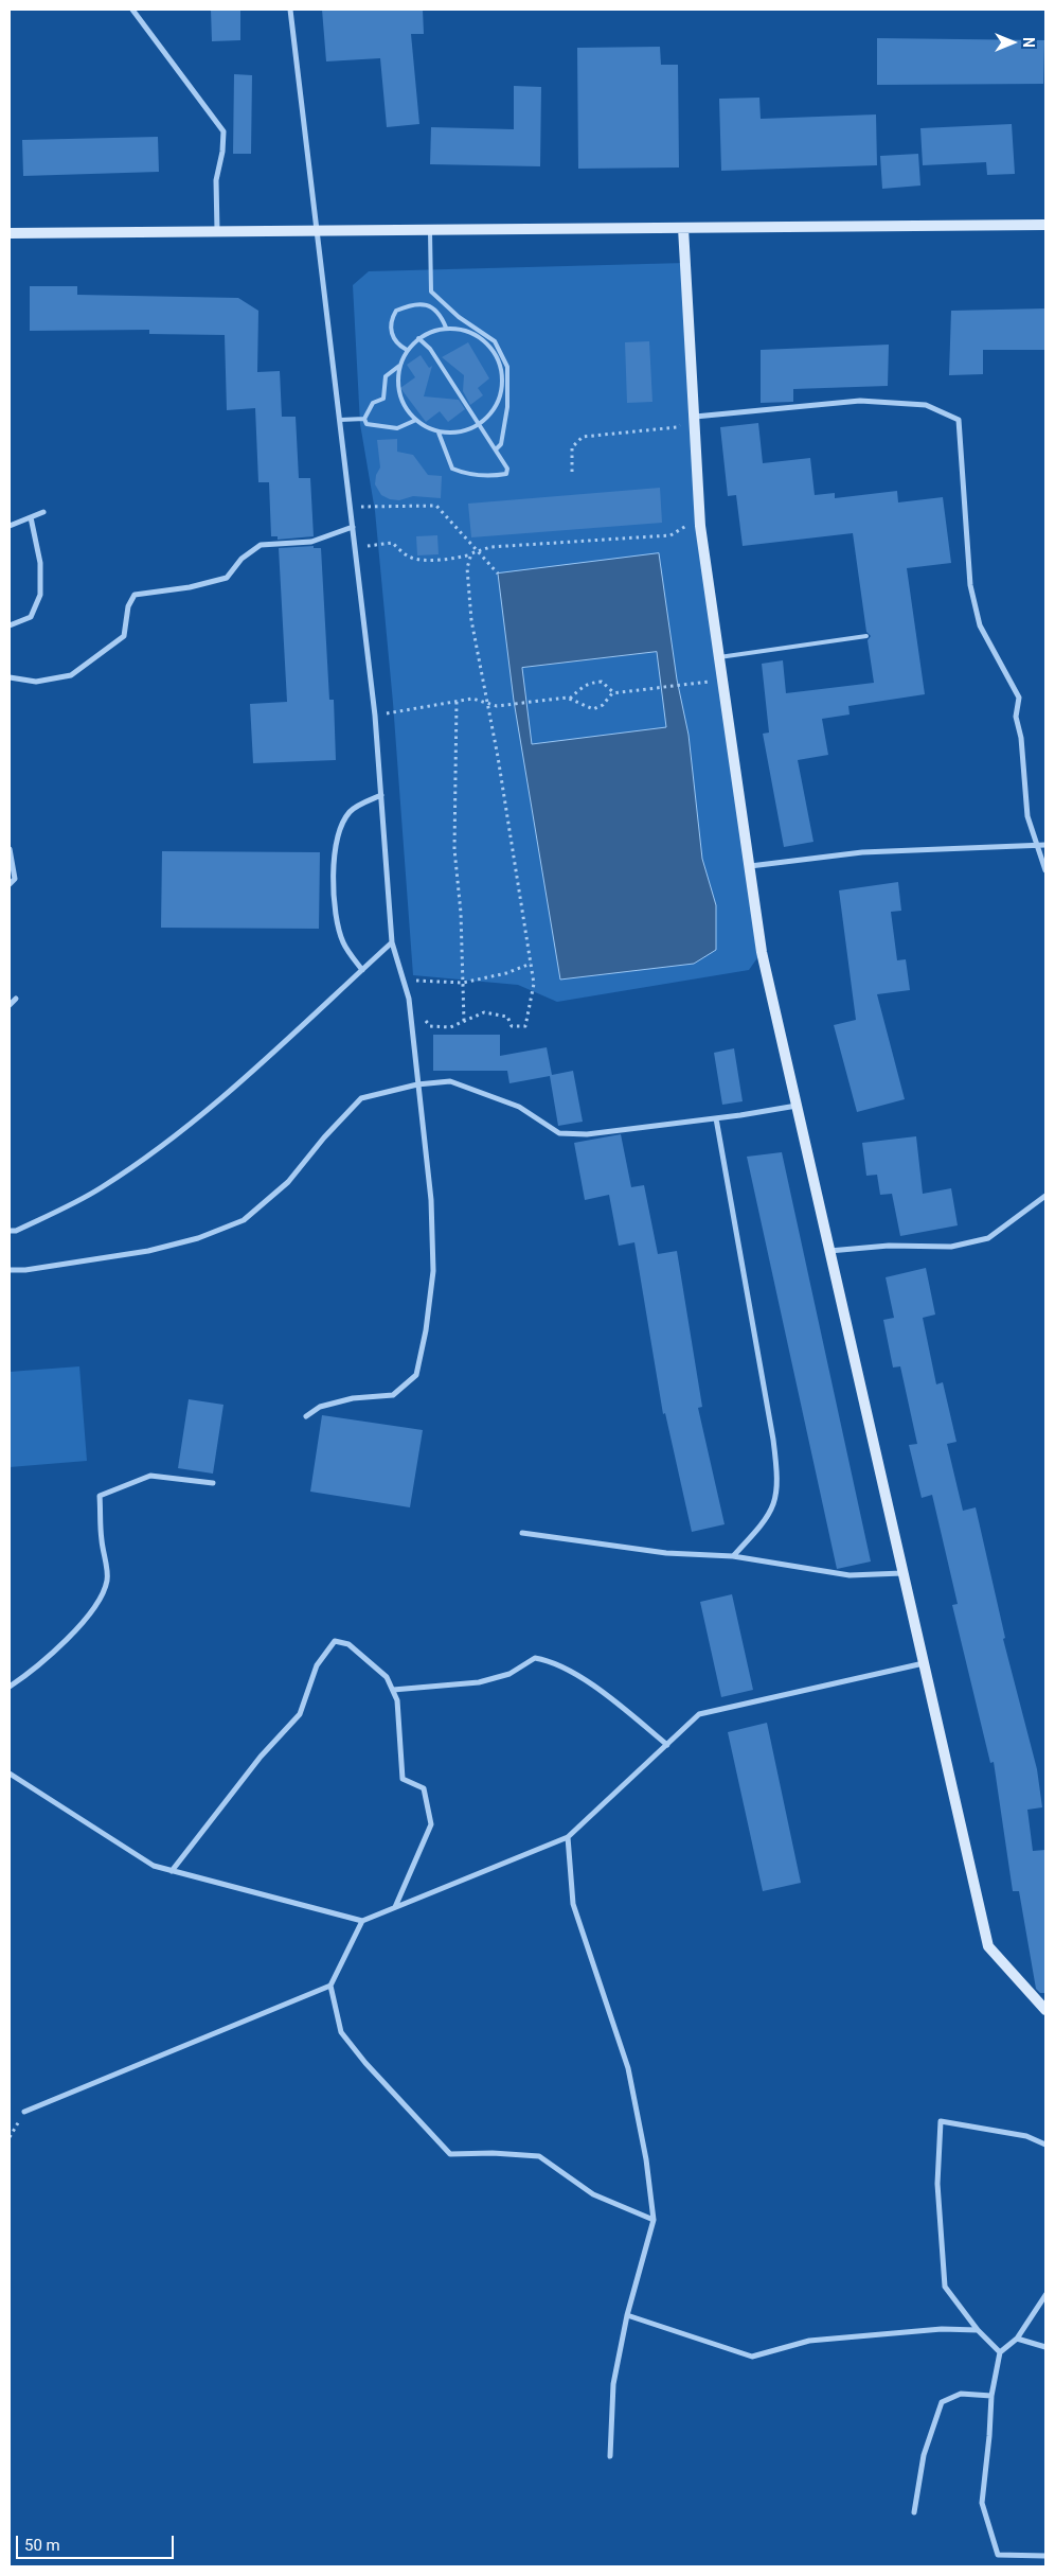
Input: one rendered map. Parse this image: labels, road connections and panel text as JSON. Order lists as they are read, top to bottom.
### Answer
{
  "scale_bar": "50 m",
  "north": "right"
}
